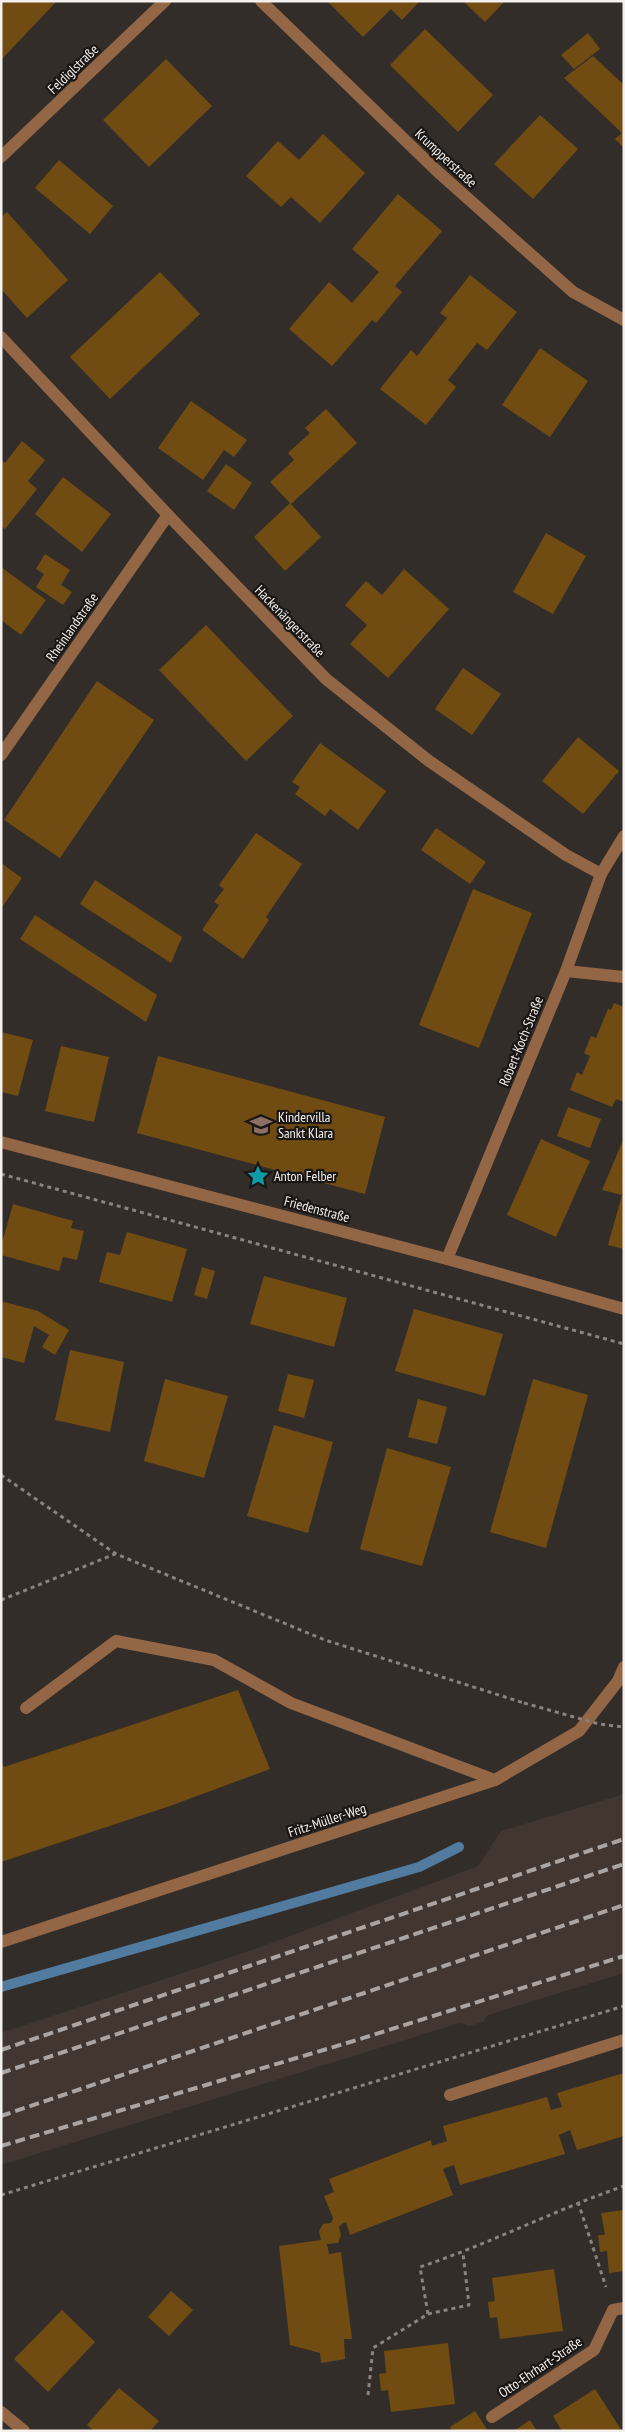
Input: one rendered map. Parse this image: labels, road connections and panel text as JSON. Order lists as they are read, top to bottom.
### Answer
{
  "streets": {
    "street": [
      "Feldiglstraße",
      "Krumpperstraße",
      "Hackenängerstraße",
      "Rheinlandstraße",
      "Robert-Koch-Straße",
      "Friedenstraße",
      "Fritz-Müller-Weg",
      "Otto-Ehrhart-Straße"
    ]
  },
  "crossings": [
    ["Hackenängerstraße", "Rheinlandstraße"],
    ["Hackenängerstraße", "Robert-Koch-Straße"],
    ["Robert-Koch-Straße", "Friedenstraße"]
  ],
  "places": {
    "school or university": ["Kindervilla Sankt Klara"],
    "place": ["Anton Felber"]
  }
}
